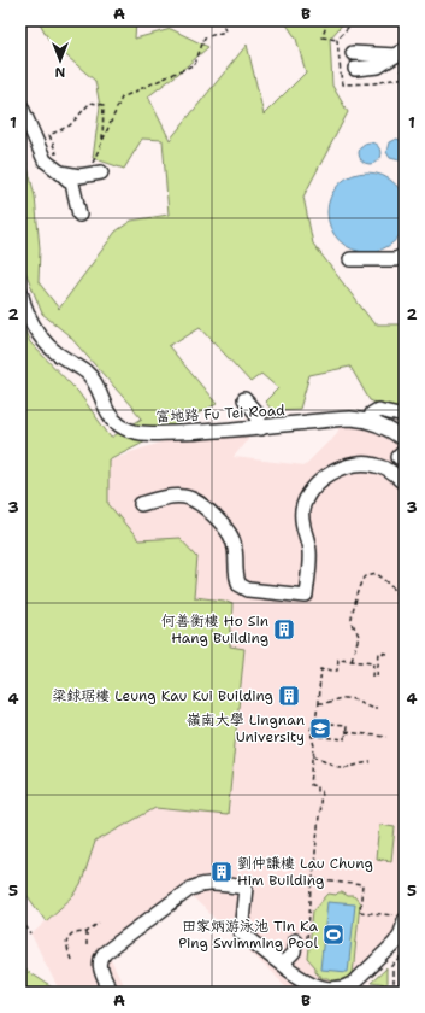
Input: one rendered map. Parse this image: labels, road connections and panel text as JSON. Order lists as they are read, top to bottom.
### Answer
{
  "streets": {
    "street": ["富地路 Fu Tei Road"]
  },
  "places": {
    "building": ["何善衡樓 Ho Sin Hang Building", "梁銶琚樓 Leung Kau Kui Building", "劉仲謙樓 Lau Chung Him Building"],
    "school or university": ["嶺南大學 Lingnan University"],
    "sports": ["田家炳游泳池 Tin Ka Ping Swimming Pool"]
  },
  "north": "bottom",
  "grid": {
    "columns": ["A", "B"],
    "rows": [
      "1",
      "2",
      "3",
      "4",
      "5"
    ]
  }
}
